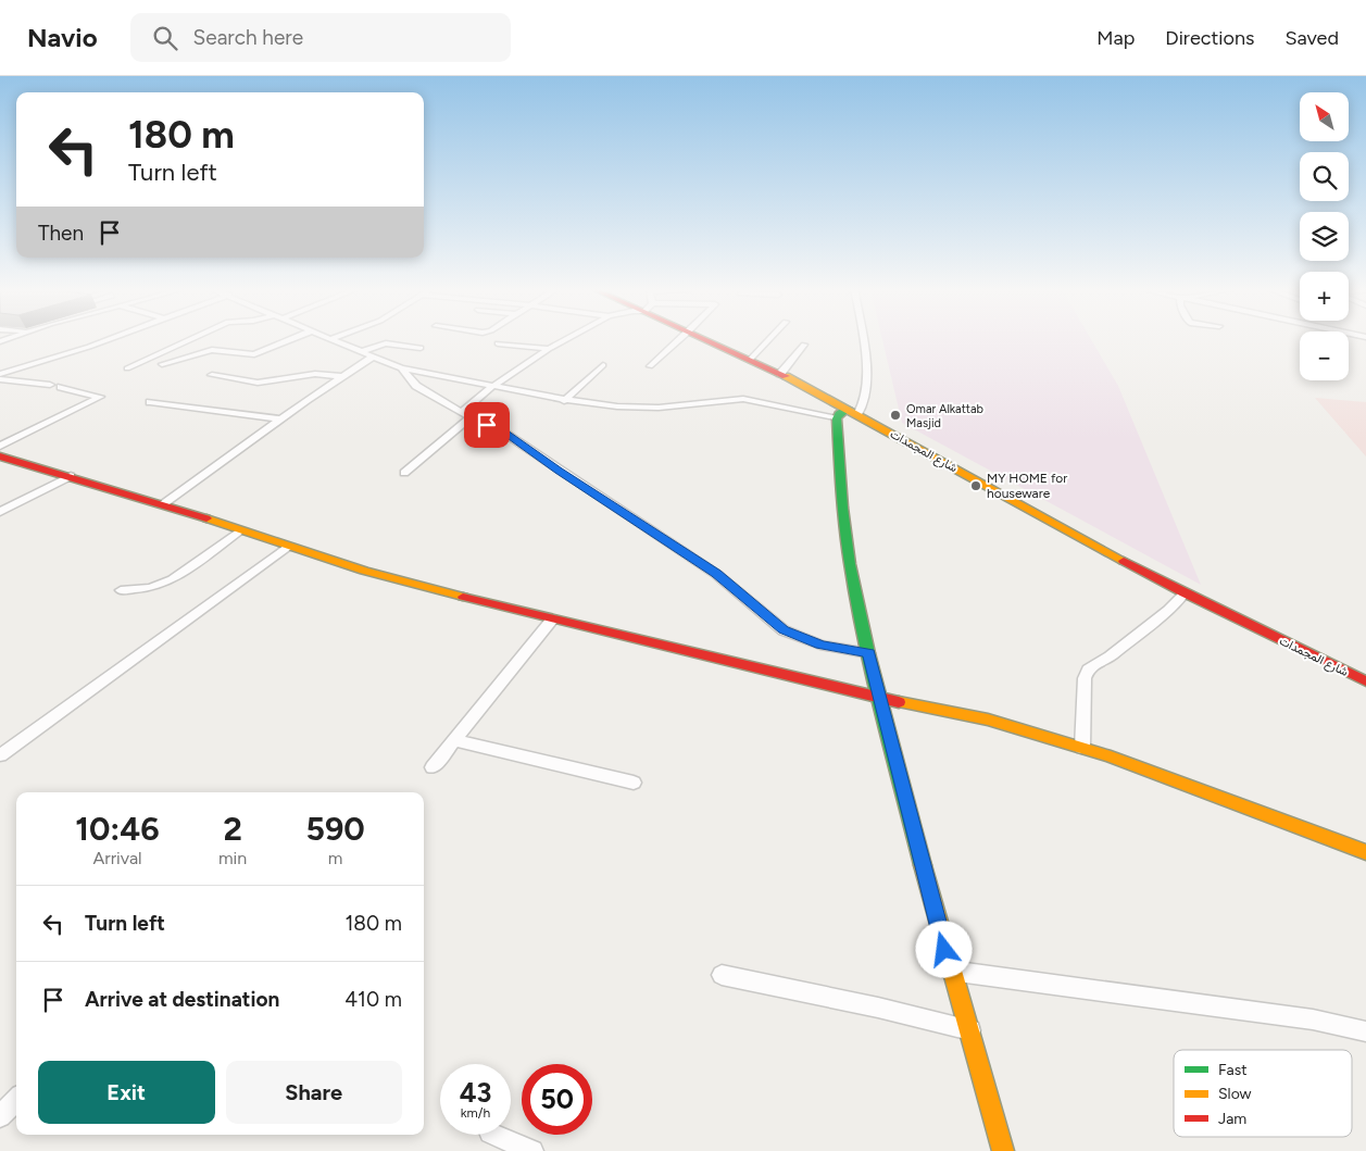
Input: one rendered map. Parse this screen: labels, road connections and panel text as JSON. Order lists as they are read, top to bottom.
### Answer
{
  "streets": {
    "main road": ["شارع المجمدات"]
  },
  "places": ["Omar Alkattab Masjid", "MY HOME for houseware"],
  "legend": ["Fast", "Slow", "Jam"],
  "north": "top left",
  "page": {
    "header": "Navio",
    "search": "Search here",
    "nav": ["Map", "Directions", "Saved"],
    "map_buttons": ["+", "−"],
    "turn": ["180 m", "Turn left"],
    "then": "Then",
    "eta": [
      "10:46",
      "Arrival",
      "2",
      "min",
      "590",
      "m"
    ],
    "list": [
      {
        "name": "Turn left",
        "value": "180 m"
      },
      {
        "name": "Arrive at destination",
        "value": "410 m"
      }
    ],
    "buttons": ["Exit", "Share"],
    "speed": "43 km/h",
    "limit": "50"
  }
}
